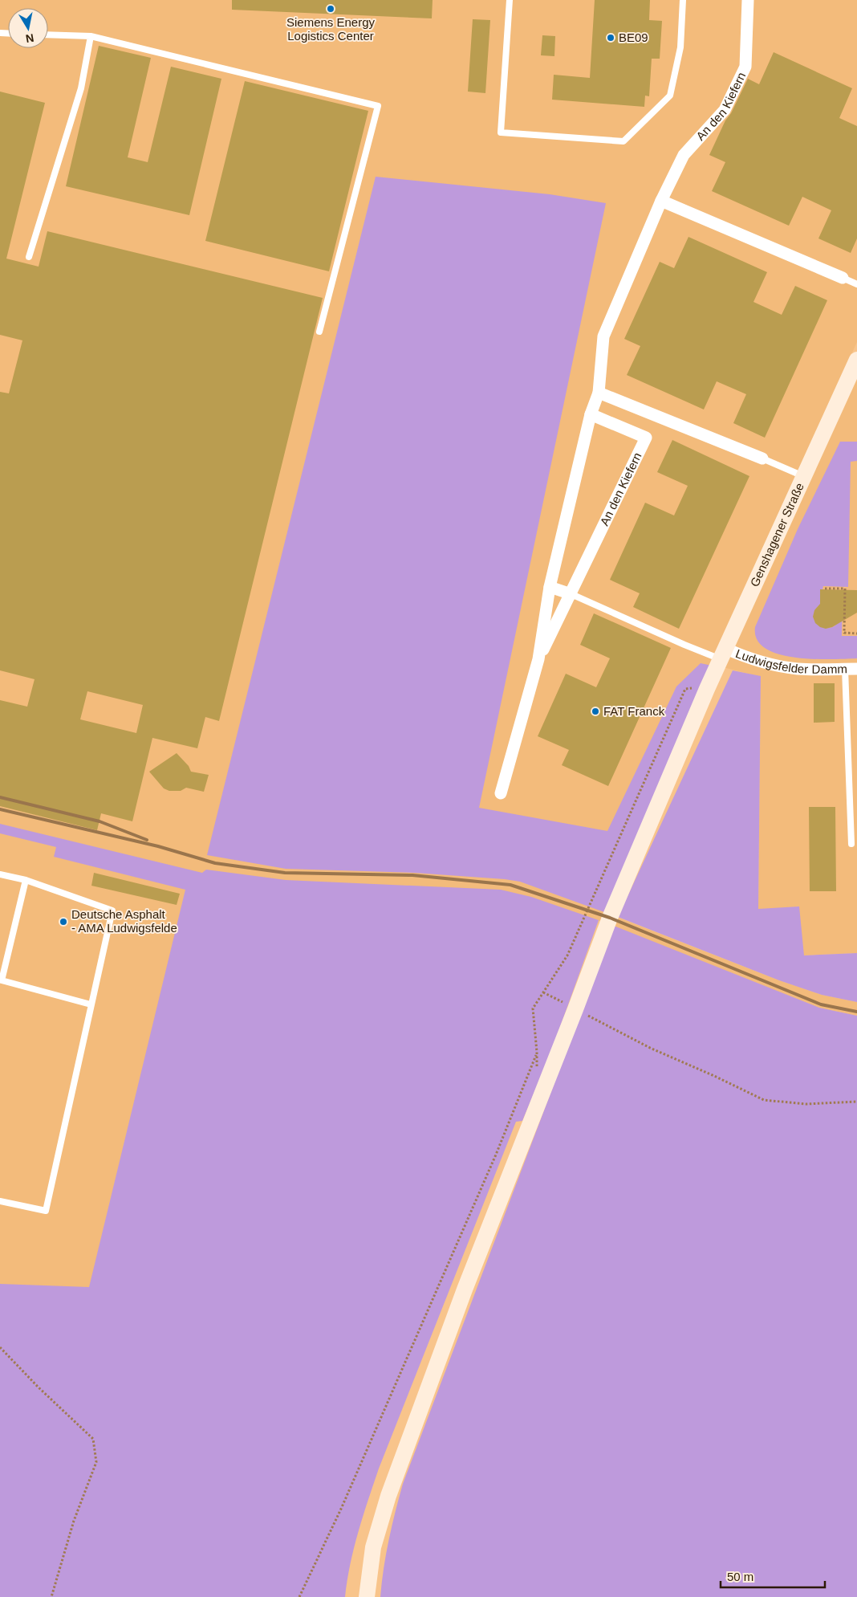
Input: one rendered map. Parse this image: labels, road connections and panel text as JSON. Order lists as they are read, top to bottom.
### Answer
{
  "streets": {
    "main road": ["Genshagener Straße"],
    "street": ["An den Kiefern", "Ludwigsfelder Damm"]
  },
  "crossings": [
    ["Genshagener Straße", "Ludwigsfelder Damm"]
  ],
  "places": [
    "Siemens Energy Logistics Center",
    "BE09",
    "FAT Franck",
    "Deutsche Asphalt - AMA Ludwigsfelde"
  ],
  "scale_bar": "50 m",
  "north": "bottom"
}
